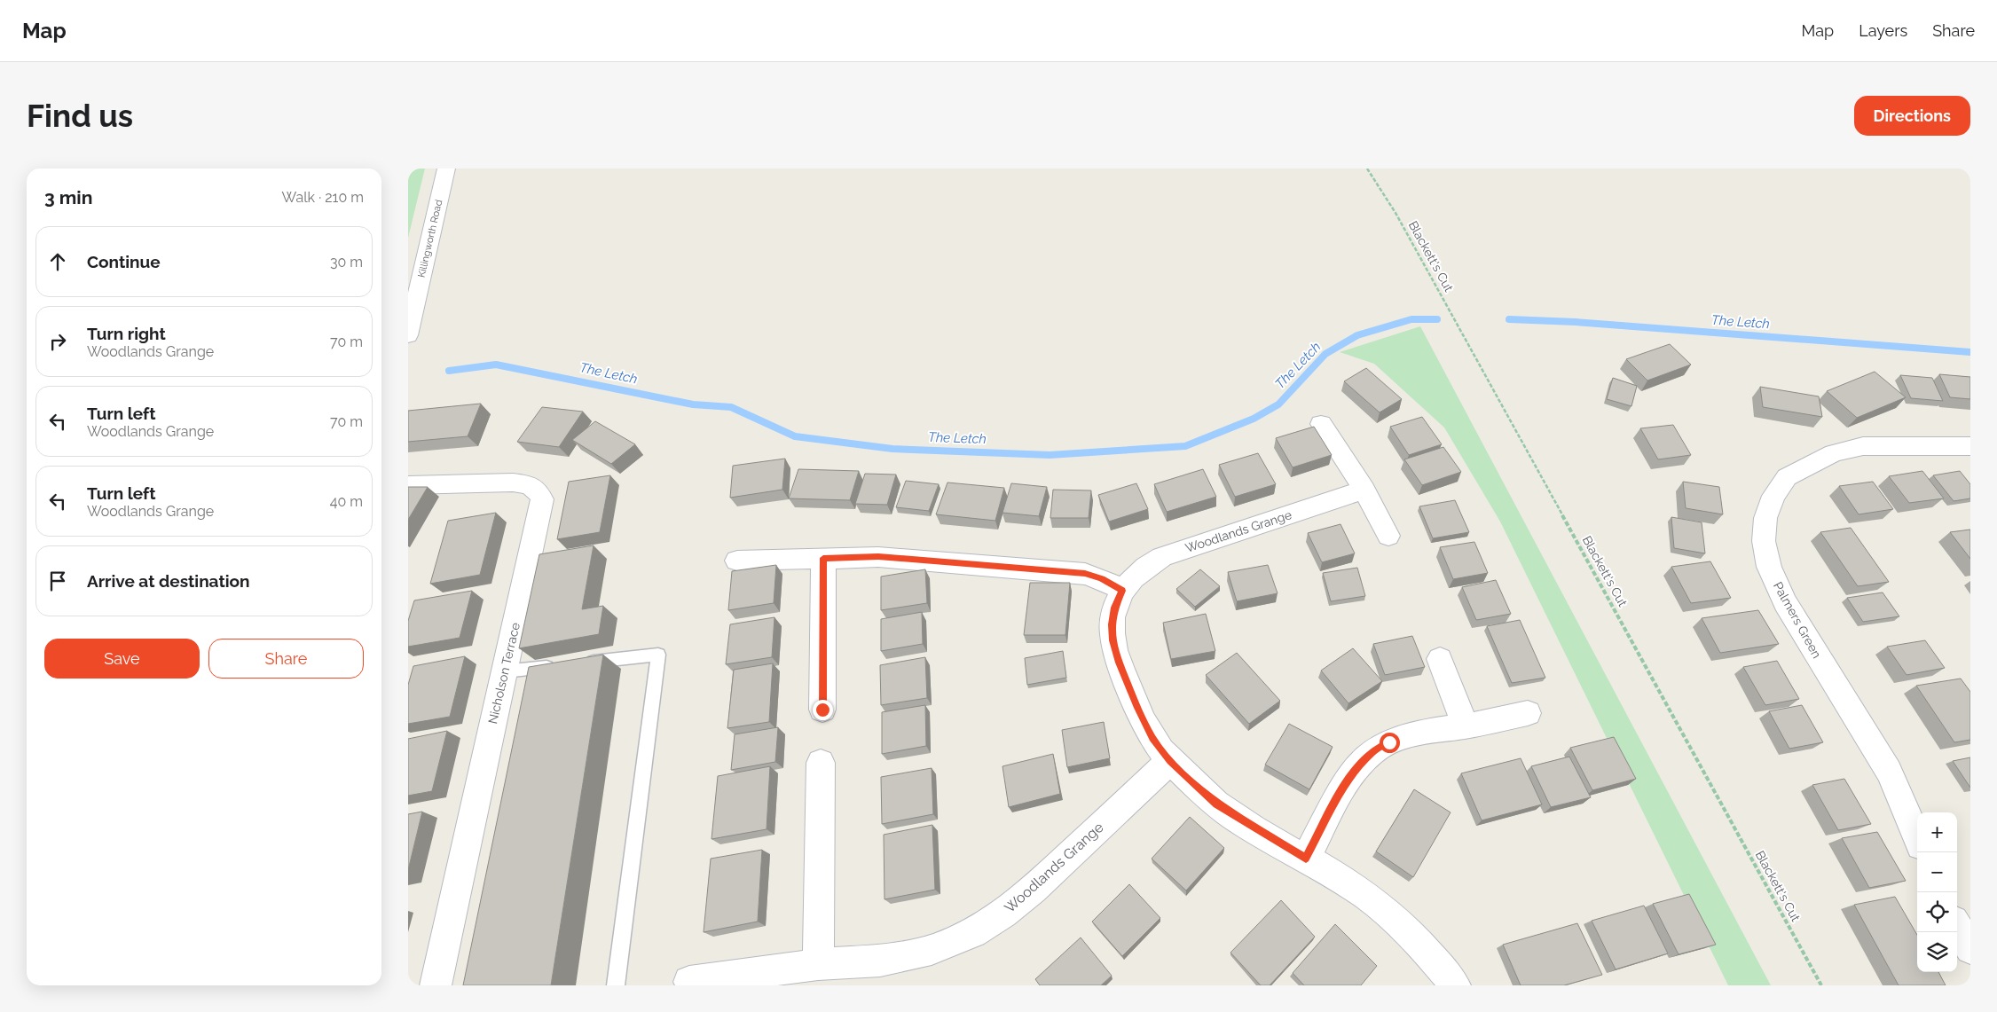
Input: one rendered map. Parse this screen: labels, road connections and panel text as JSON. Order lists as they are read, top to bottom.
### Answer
{
  "streets": {
    "street": [
      "Killingworth Road",
      "Woodlands Grange",
      "Palmers Green",
      "Nicholson Terrace"
    ],
    "path": ["Blackett's Cut"]
  },
  "water": ["The Letch"],
  "page": {
    "header": "Map",
    "nav": ["Map", "Layers", "Share"],
    "buttons": [
      "Directions",
      ["Save", "Share"]
    ],
    "title": "Find us",
    "heading": ["3 min", "Walk · 210 m"],
    "list": [
      ["Continue", "30 m"],
      ["Turn right", "Woodlands Grange", "70 m"],
      ["Turn left", "Woodlands Grange", "70 m"],
      ["Turn left", "Woodlands Grange", "40 m"],
      "Arrive at destination"
    ],
    "map_buttons": ["+", "−"]
  }
}
